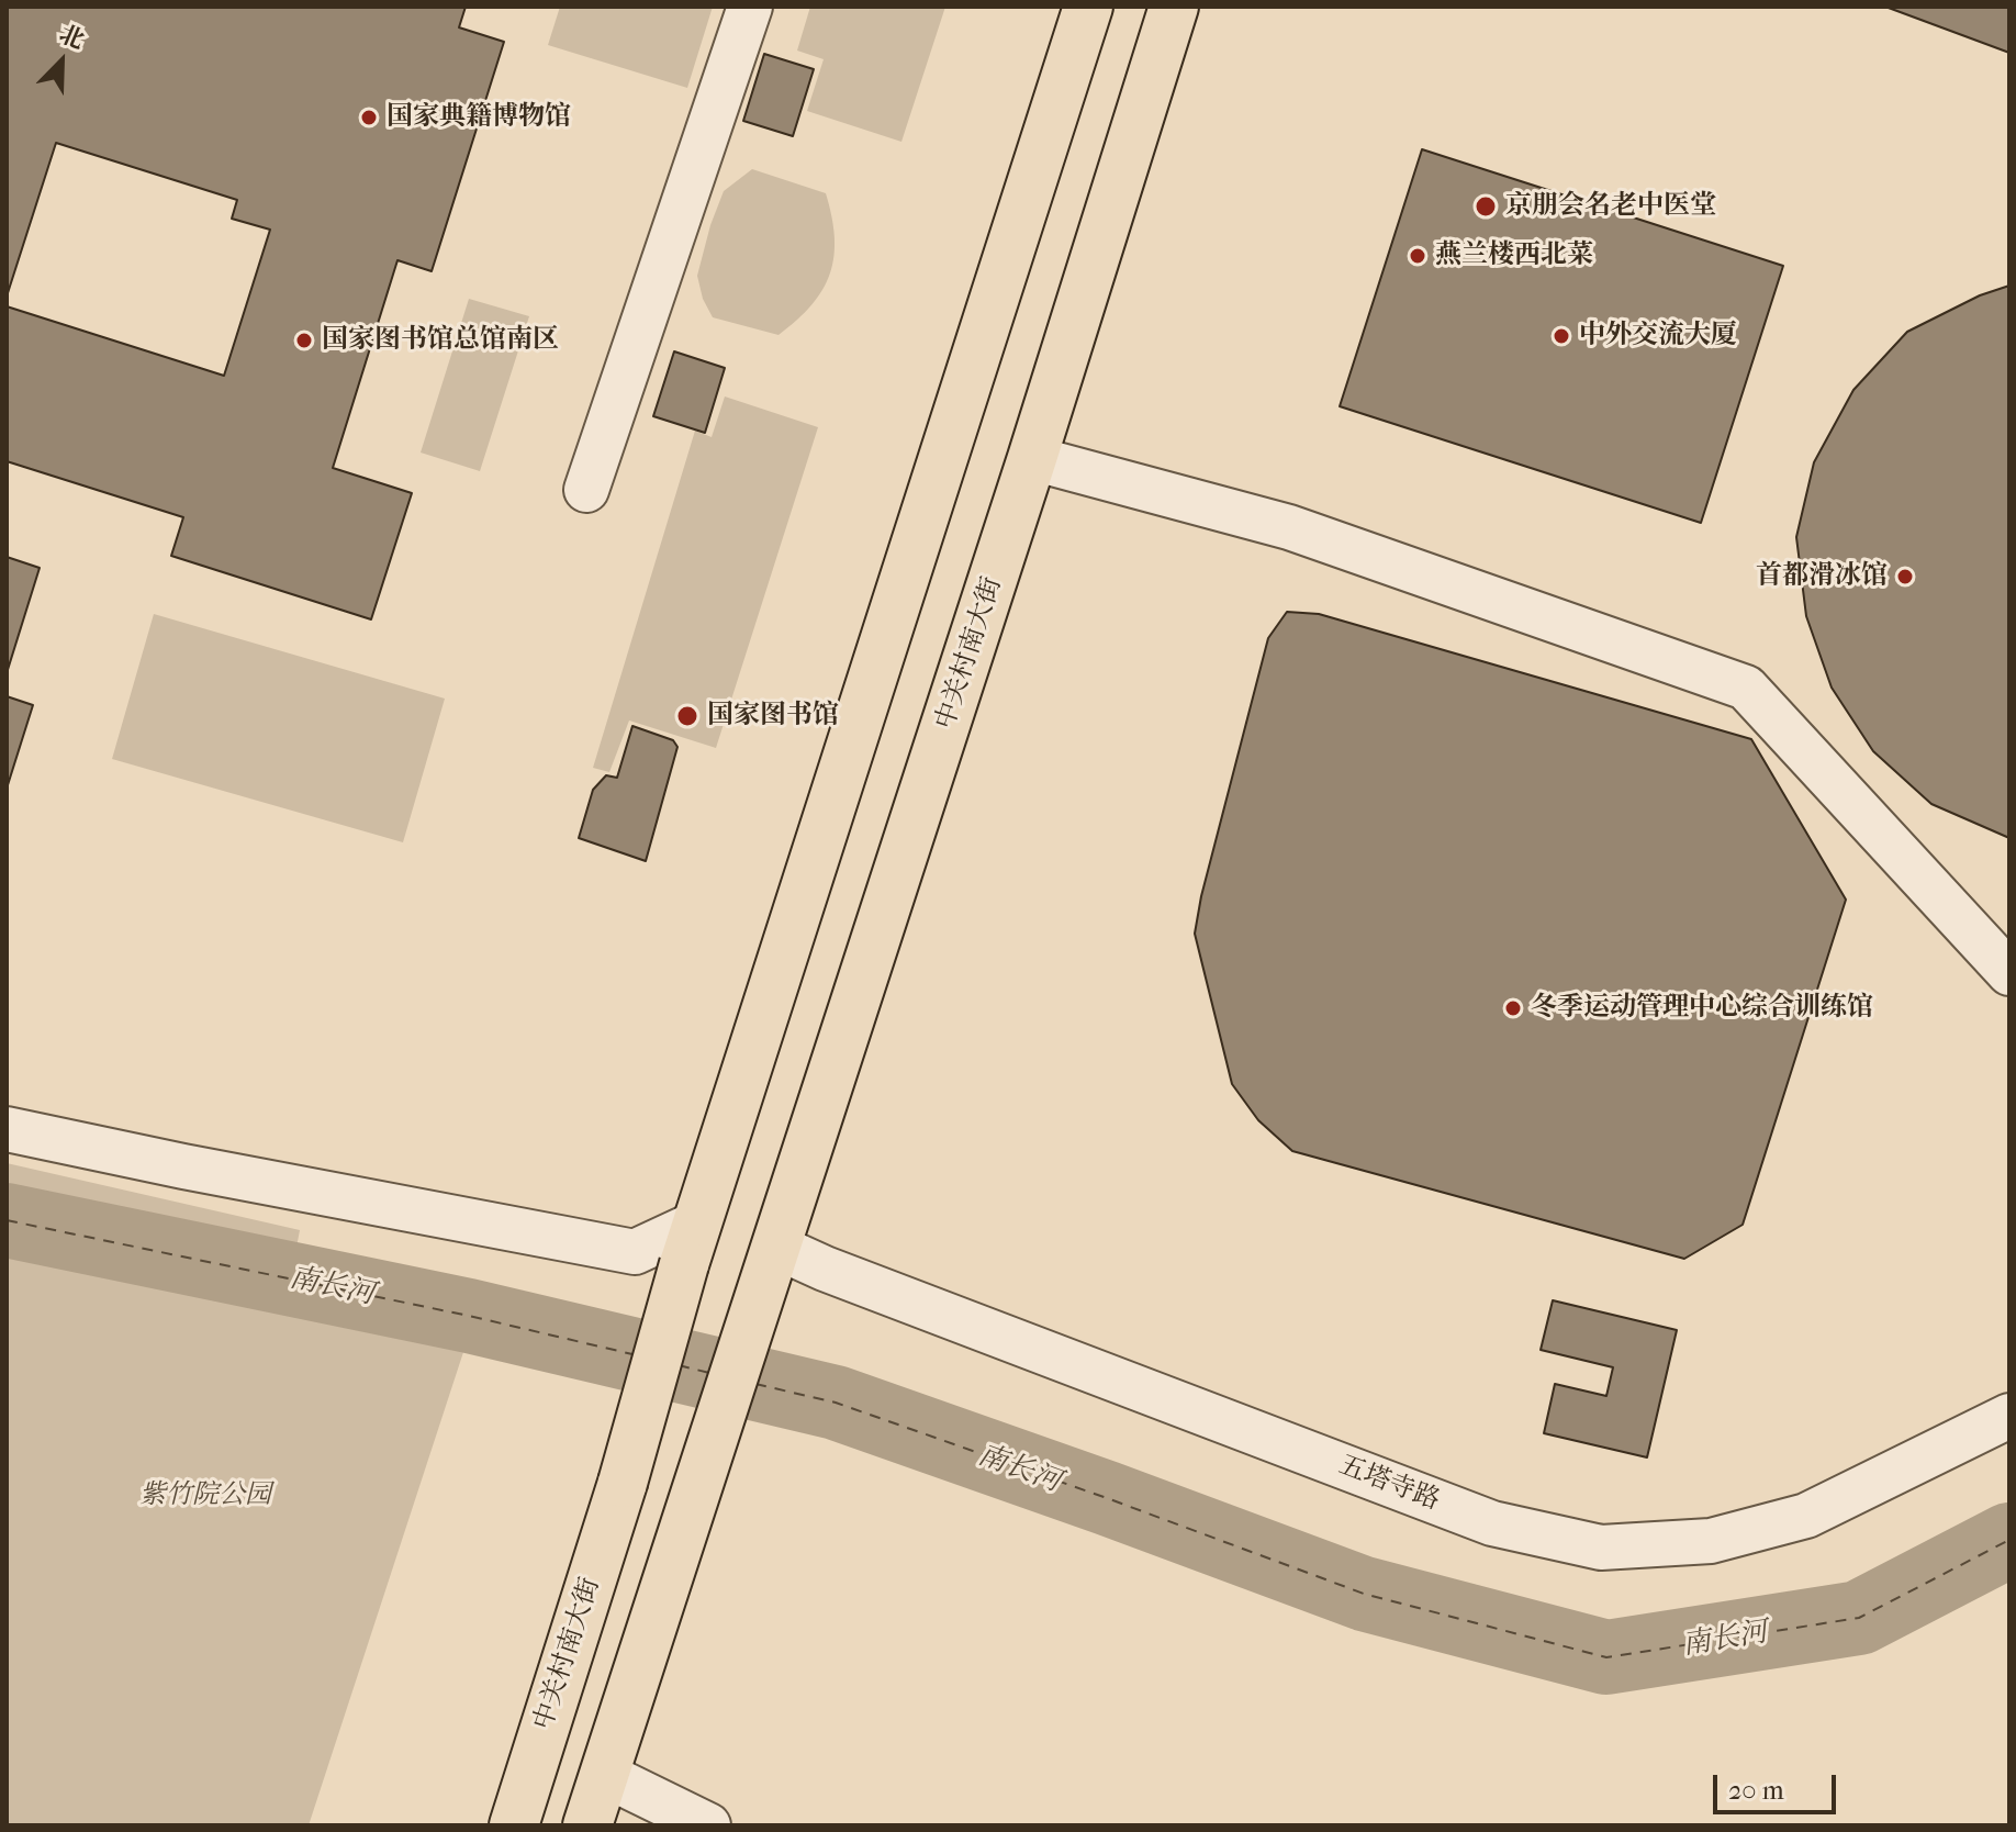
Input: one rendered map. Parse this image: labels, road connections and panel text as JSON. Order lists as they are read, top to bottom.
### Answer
{
  "streets": {
    "main road": ["中关村南大街"],
    "street": ["五塔寺路"]
  },
  "crossings": [
    ["中关村南大街", "五塔寺路"]
  ],
  "water": ["南长河"],
  "parks": ["紫竹院公园"],
  "places": [
    "国家典籍博物馆",
    "京朋会名老中医堂",
    "燕兰楼西北菜",
    "中外交流大厦",
    "国家图书馆总馆南区",
    "首都滑冰馆",
    "国家图书馆",
    "冬季运动管理中心综合训练馆"
  ],
  "scale_bar": "20 m",
  "north": "top right"
}
